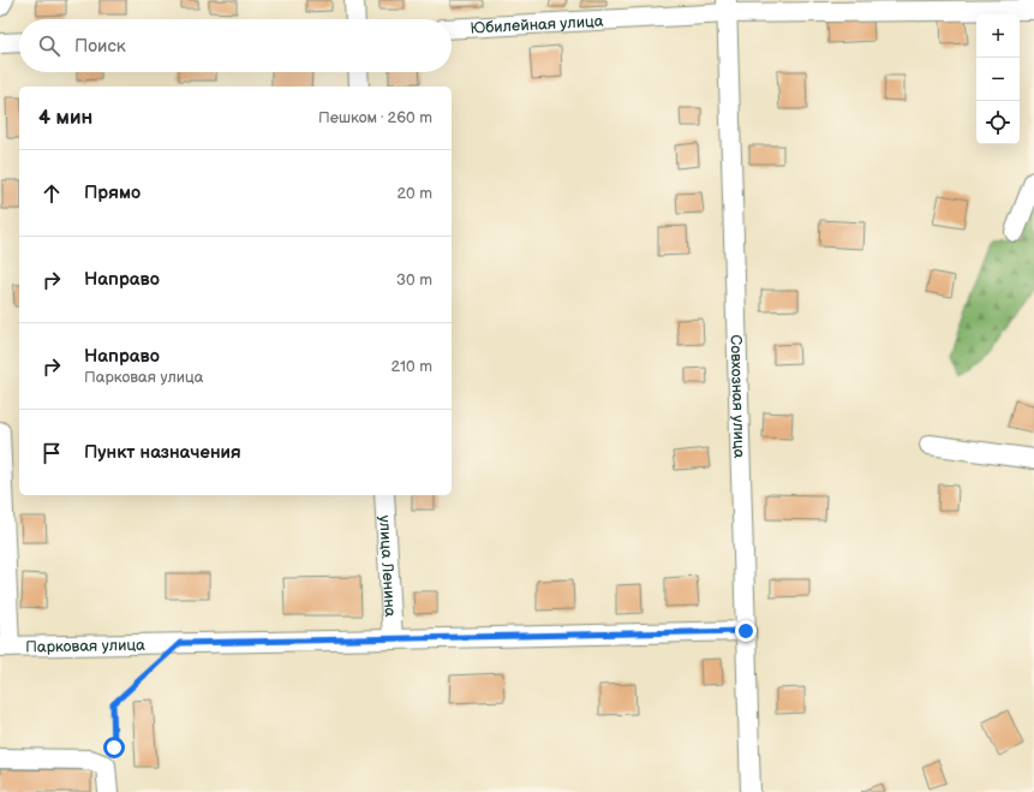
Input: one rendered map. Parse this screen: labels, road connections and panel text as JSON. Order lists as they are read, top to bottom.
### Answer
{
  "streets": {
    "street": [
      "Юбилейная улица",
      "Совхозная улица",
      "улица Ленина",
      "Парковая улица"
    ]
  },
  "crossings": [
    ["Юбилейная улица", "Совхозная улица"],
    ["Совхозная улица", "Парковая улица"],
    ["улица Ленина", "Парковая улица"]
  ],
  "page": {
    "map_buttons": ["+", "−"],
    "search": "Поиск",
    "heading": ["4 мин", "Пешком · 260 m"],
    "list": [
      ["Прямо", "20 m"],
      ["Направо", "30 m"],
      ["Направо", "Парковая улица", "210 m"],
      "Пункт назначения"
    ]
  }
}
